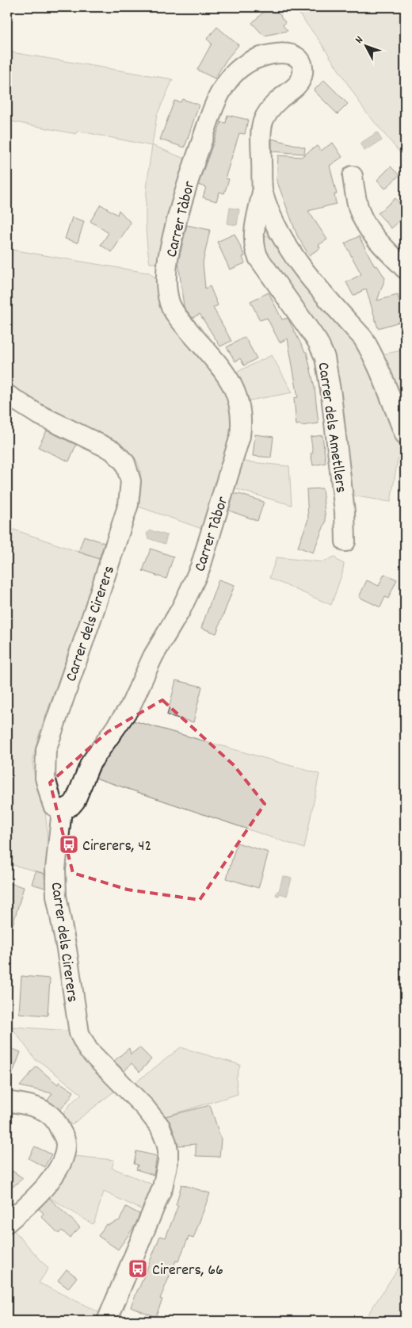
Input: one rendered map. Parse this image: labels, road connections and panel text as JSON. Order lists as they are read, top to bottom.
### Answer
{
  "streets": {
    "street": ["Carrer Tàbor", "Carrer dels Ametllers", "Carrer dels Cirerers"]
  },
  "crossings": [
    ["Carrer Tàbor", "Carrer dels Ametllers"],
    ["Carrer Tàbor", "Carrer dels Cirerers"]
  ],
  "places": {
    "bus stop": ["Cirerers, 42", "Cirerers, 66"]
  },
  "north": "top left"
}
